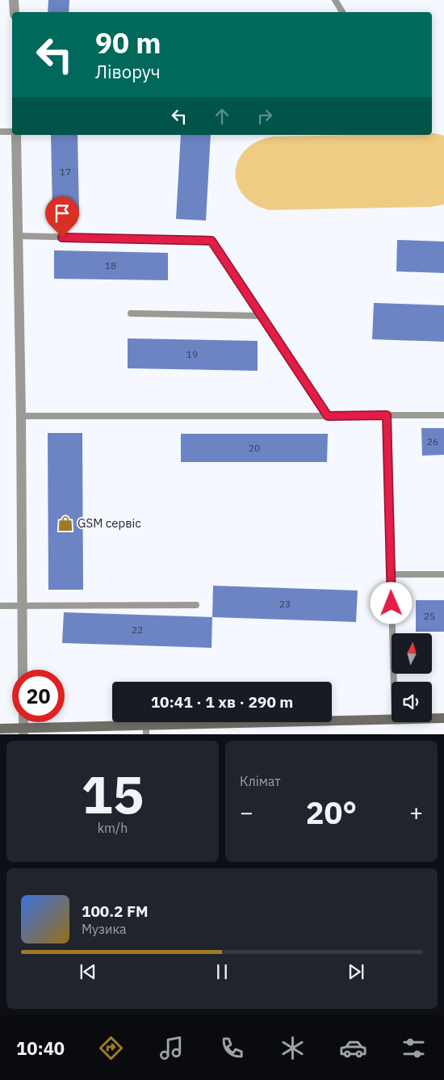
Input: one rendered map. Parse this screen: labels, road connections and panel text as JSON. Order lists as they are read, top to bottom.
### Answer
{
  "places": {
    "shop": ["GSM сервіс"]
  },
  "house_numbers": [
    "17",
    "18",
    "19",
    "26",
    "20",
    "23",
    "25",
    "22"
  ],
  "north": "top",
  "page": {
    "turn": ["90 m", "Ліворуч"],
    "limit": "20",
    "trip": "10:41 · 1 хв · 290 m",
    "tile": [
      ["15", "km/h"],
      "Клімат"
    ],
    "heat": ["−", "20°", "+"],
    "song": ["100.2 FM", "Музика"],
    "tabs": "10:40"
  }
}
